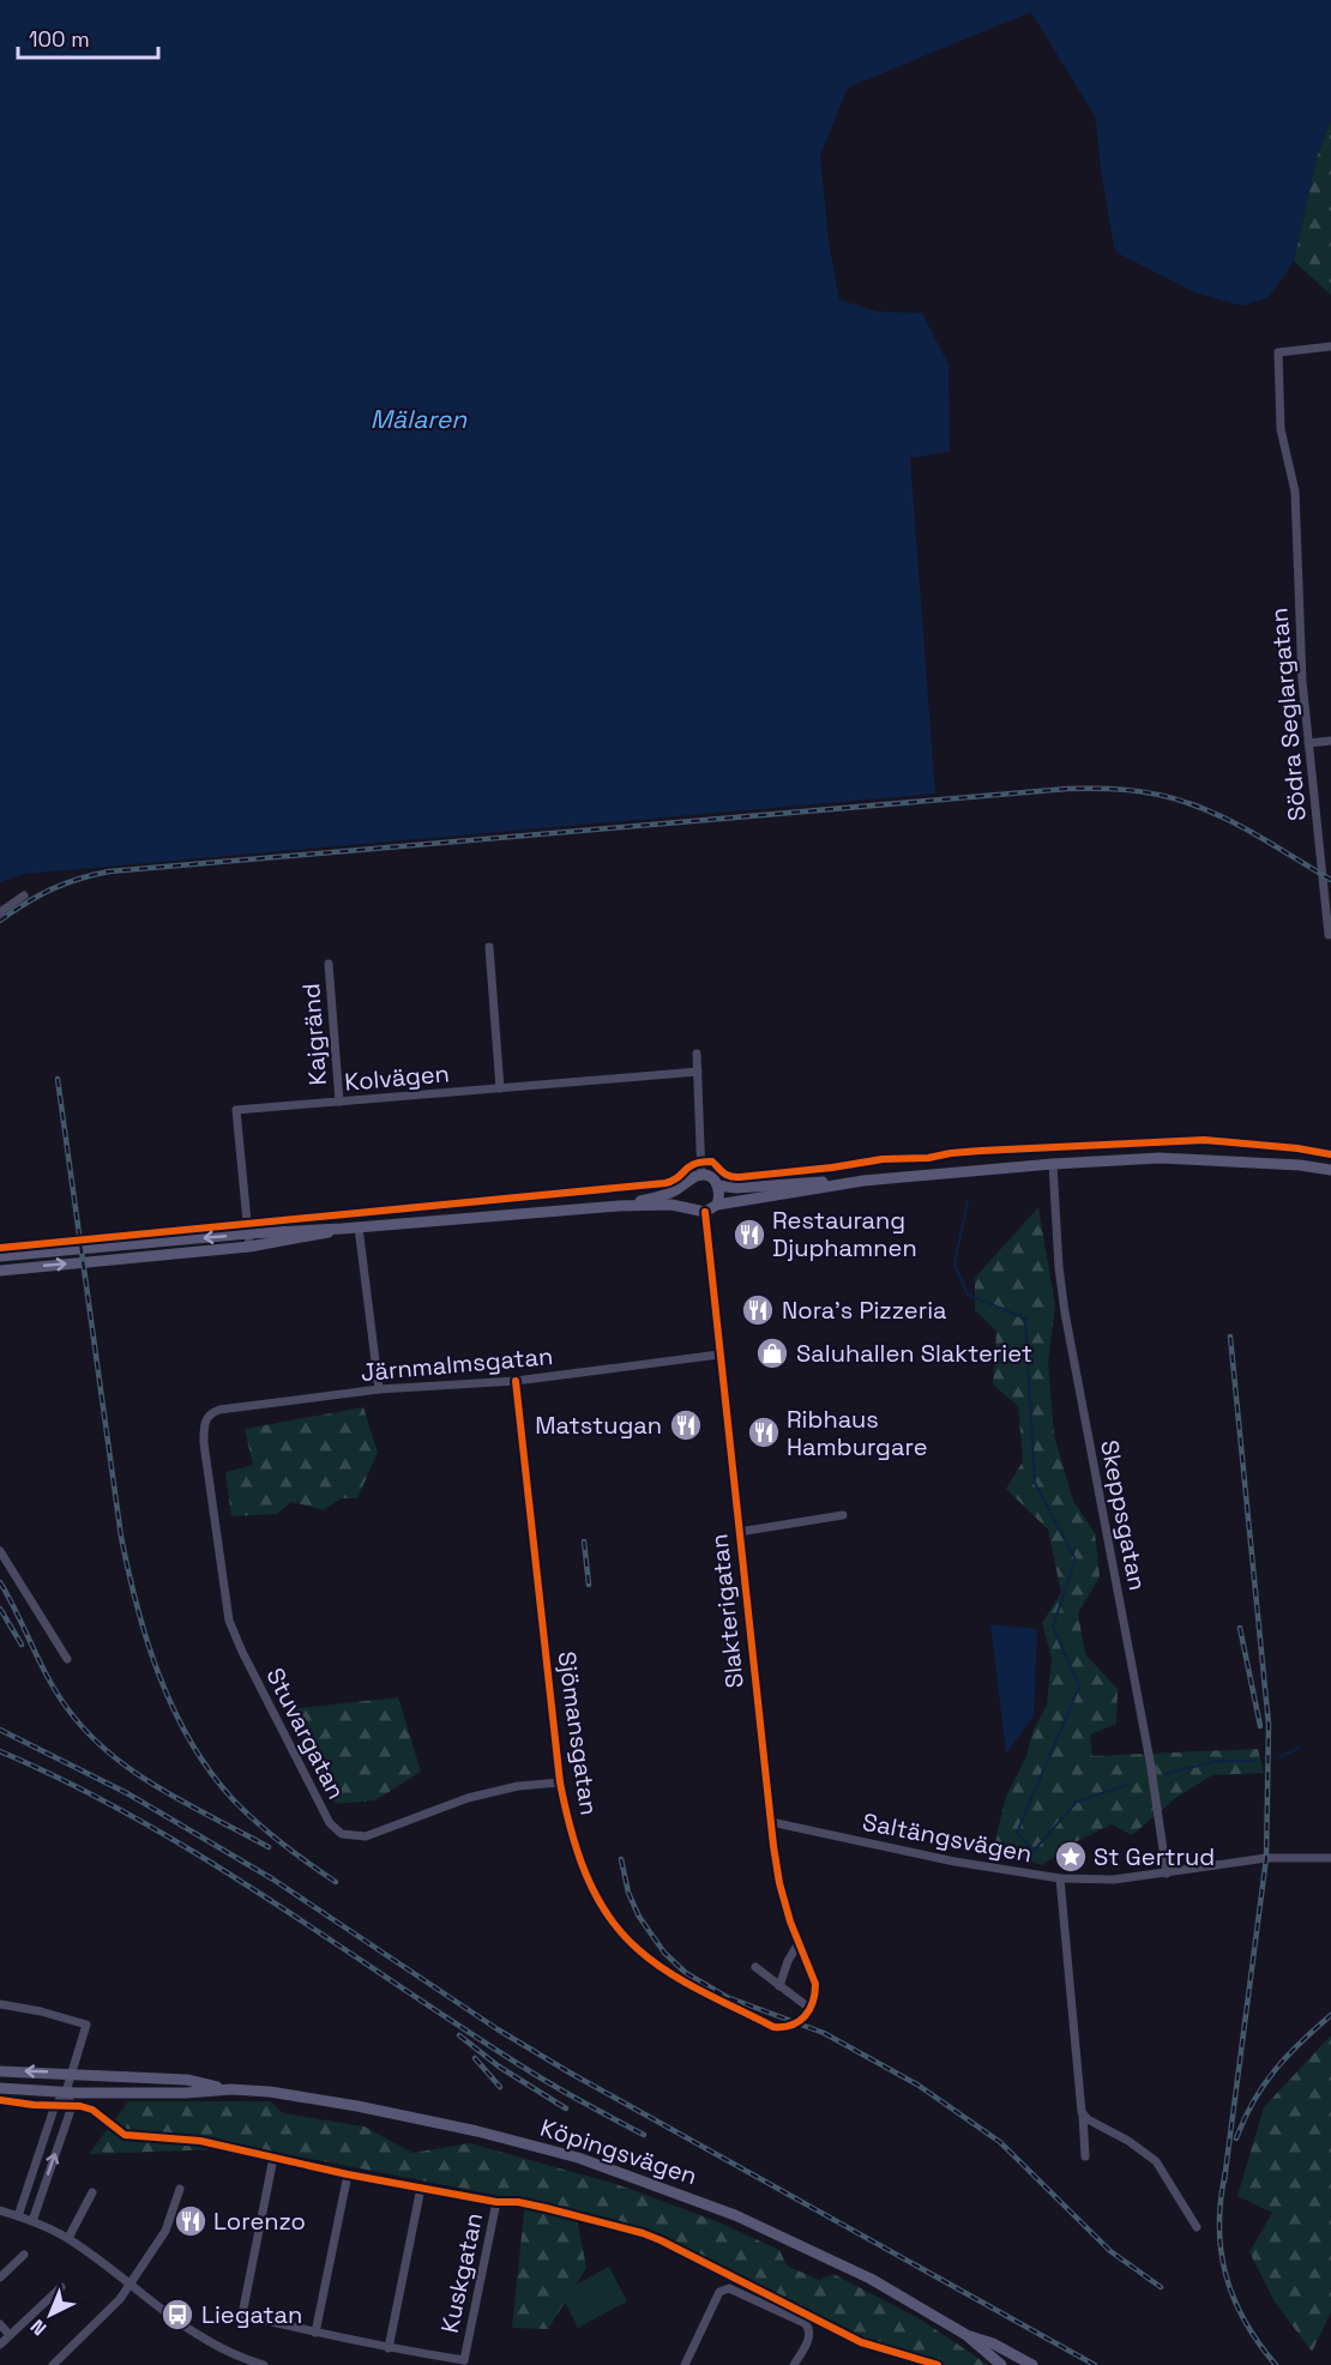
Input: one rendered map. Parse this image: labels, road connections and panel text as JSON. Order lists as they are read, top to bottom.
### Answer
{
  "streets": {
    "main road": ["Köpingsvägen"],
    "street": [
      "Södra Seglargatan",
      "Kajgränd",
      "Kolvägen",
      "Järnmalmsgatan",
      "Skeppsgatan",
      "Slakterigatan",
      "Stuvargatan",
      "Sjömansgatan",
      "Saltängsvägen",
      "Kuskgatan"
    ]
  },
  "crossings": [
    ["Kajgränd", "Kolvägen"],
    ["Järnmalmsgatan", "Slakterigatan"],
    ["Järnmalmsgatan", "Stuvargatan"],
    ["Järnmalmsgatan", "Sjömansgatan"],
    ["Skeppsgatan", "Saltängsvägen"],
    ["Slakterigatan", "Sjömansgatan"],
    ["Slakterigatan", "Saltängsvägen"],
    ["Stuvargatan", "Sjömansgatan"]
  ],
  "water": ["Mälaren"],
  "places": {
    "restaurant": [
      "Restaurang Djuphamnen",
      "Nora's Pizzeria",
      "Matstugan",
      "Ribhaus Hamburgare",
      "Lorenzo"
    ],
    "shop": ["Saluhallen Slakteriet"],
    "place": ["St Gertrud"],
    "bus stop": ["Liegatan"]
  },
  "scale_bar": "100 m",
  "north": "bottom left"
}
